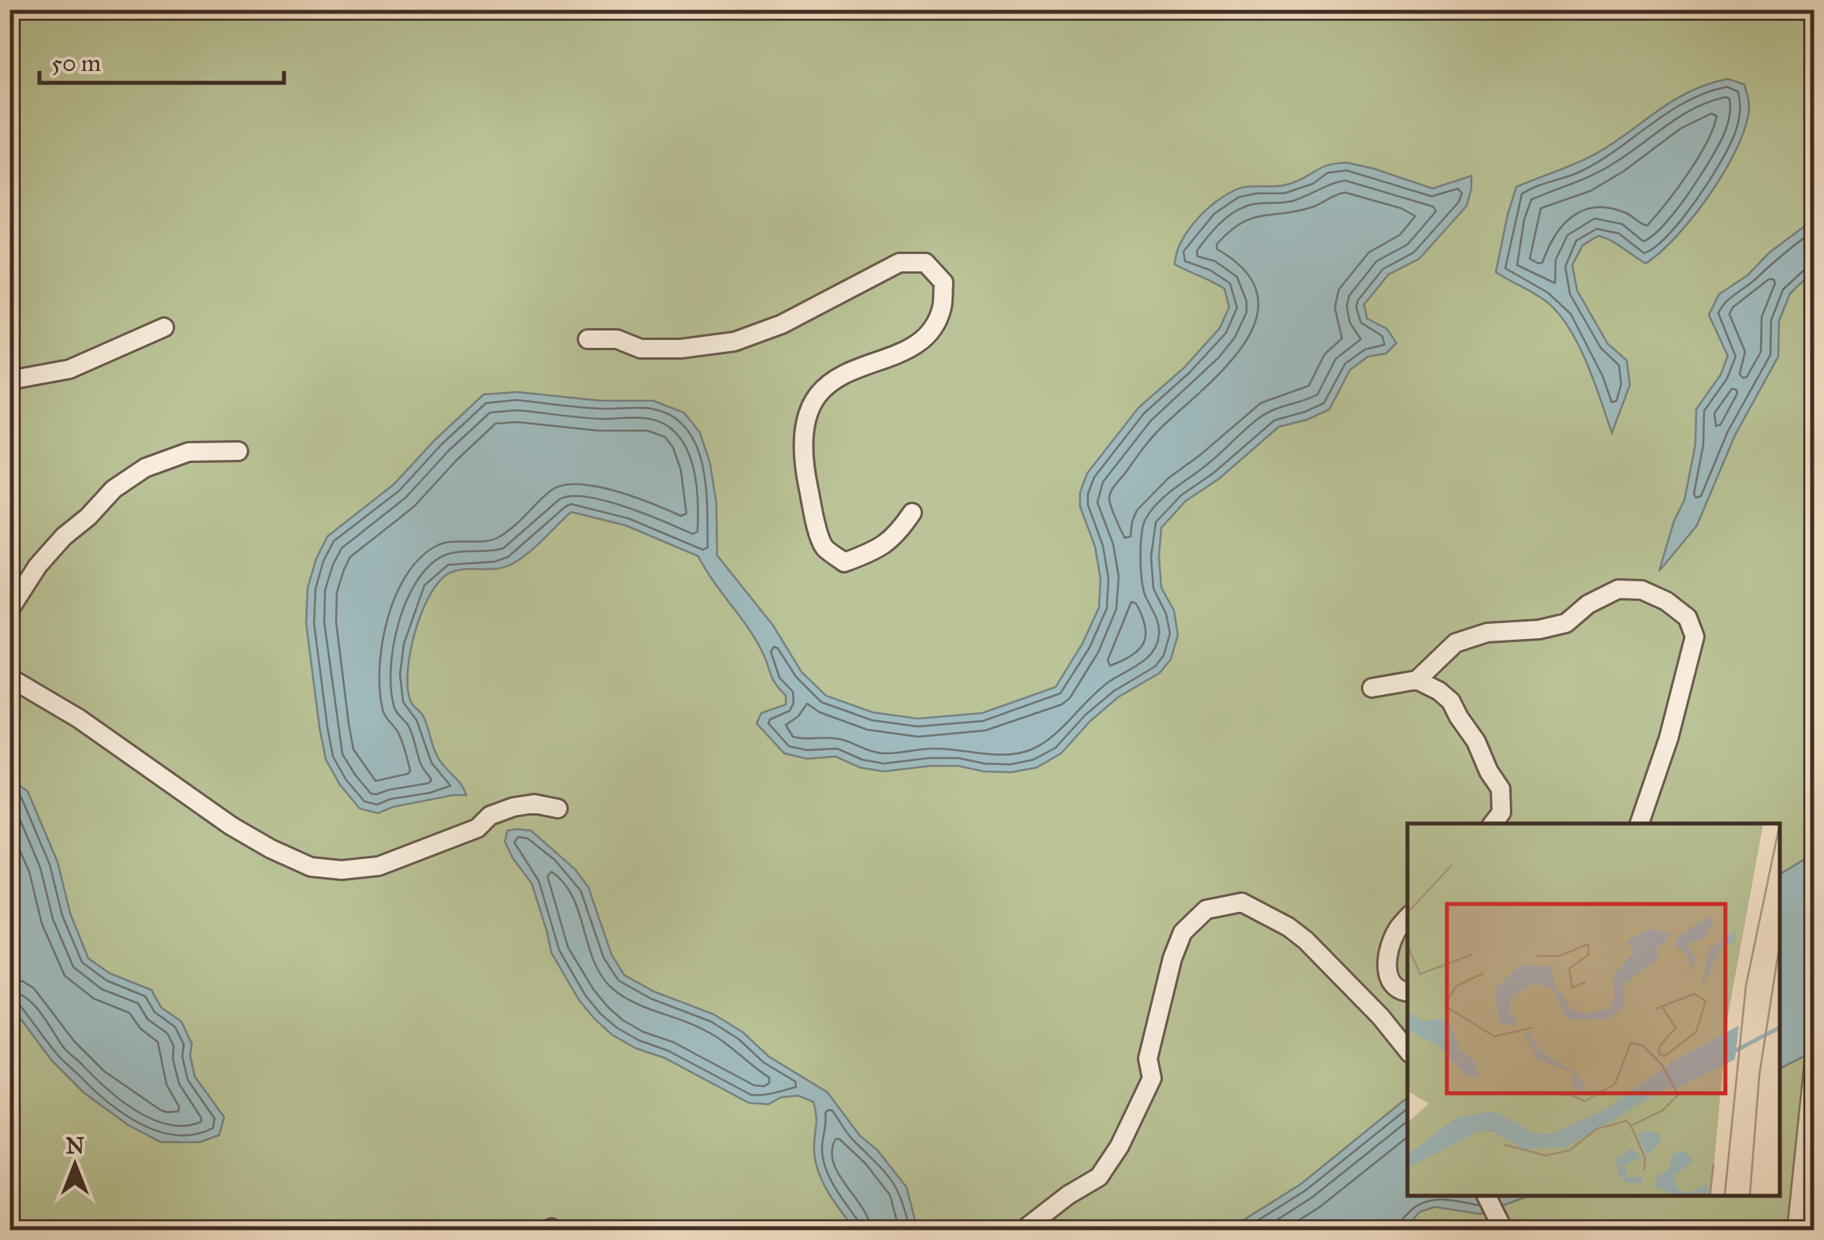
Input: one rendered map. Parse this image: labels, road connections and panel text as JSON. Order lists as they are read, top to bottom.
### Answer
{
  "scale_bar": "50 m",
  "north": "top"
}
